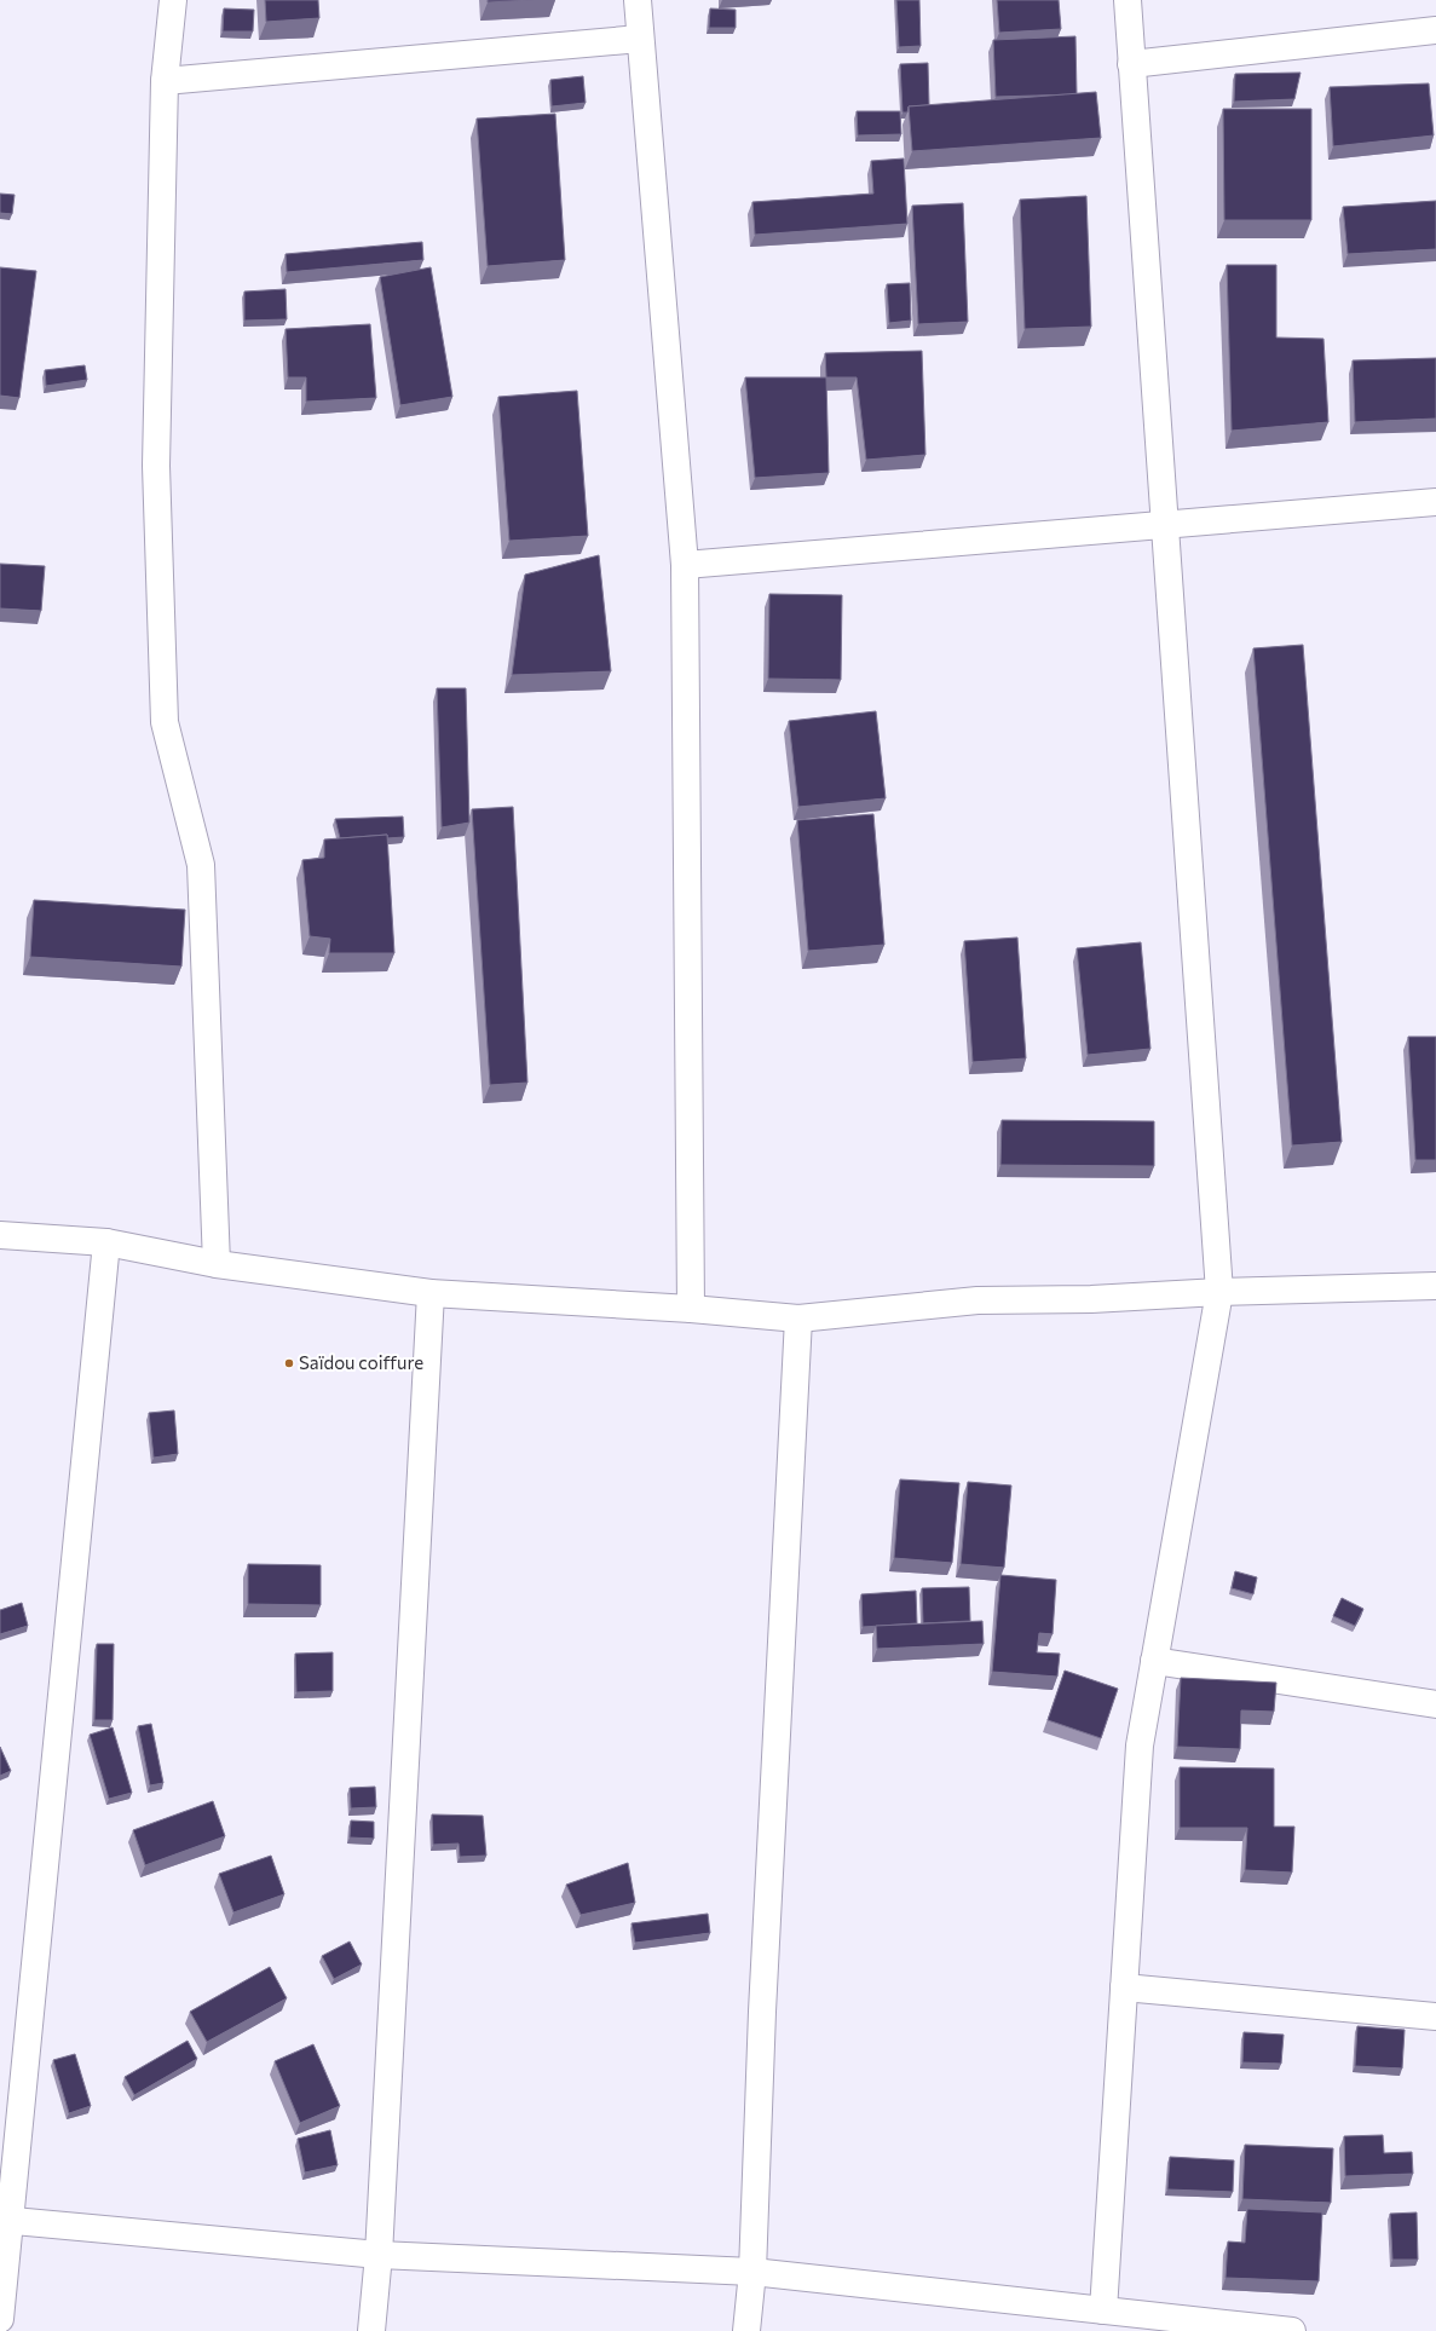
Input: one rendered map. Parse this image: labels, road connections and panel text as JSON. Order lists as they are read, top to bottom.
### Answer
{
  "places": ["Saïdou coiffure"]
}
